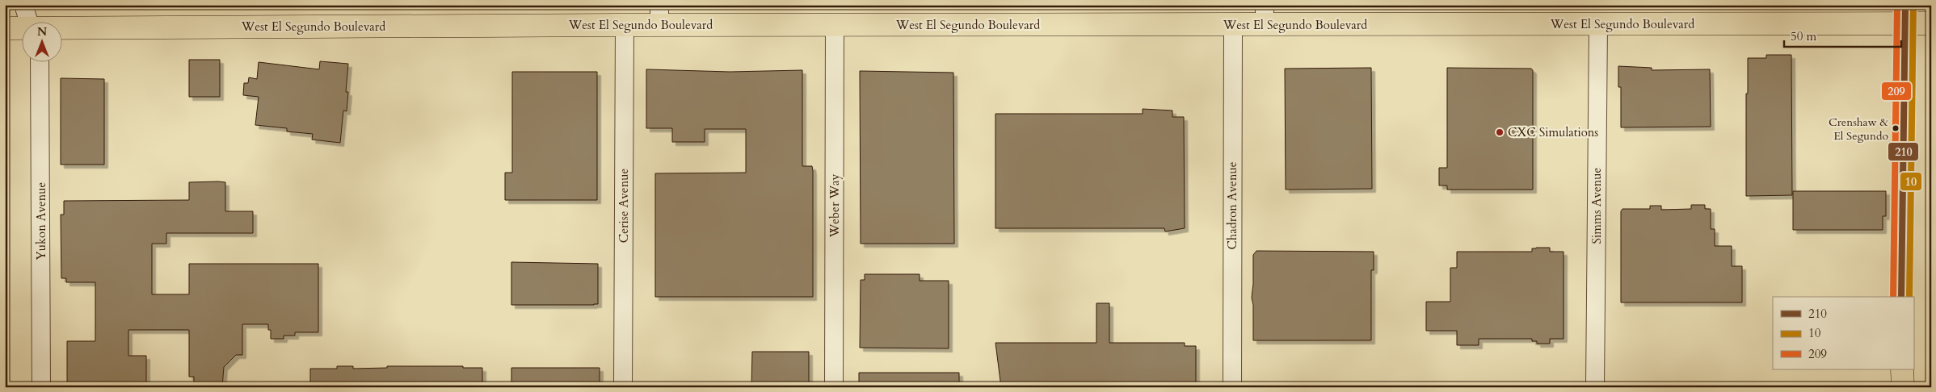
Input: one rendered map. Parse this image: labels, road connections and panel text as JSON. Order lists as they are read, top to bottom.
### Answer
{
  "streets": {
    "main road": ["West El Segundo Boulevard"],
    "street": [
      "Cerise Avenue",
      "Weber Way",
      "Chadron Avenue",
      "Simms Avenue",
      "Yukon Avenue"
    ]
  },
  "crossings": [
    ["West El Segundo Boulevard", "Cerise Avenue"],
    ["West El Segundo Boulevard", "Weber Way"],
    ["West El Segundo Boulevard", "Chadron Avenue"],
    ["West El Segundo Boulevard", "Simms Avenue"]
  ],
  "places": ["Crenshaw & El Segundo", "CXC Simulations"],
  "lines": ["transit line 210", "transit line 10", "transit line 209"],
  "legend": ["210", "10", "209"],
  "scale_bar": "50 m",
  "north": "top"
}
